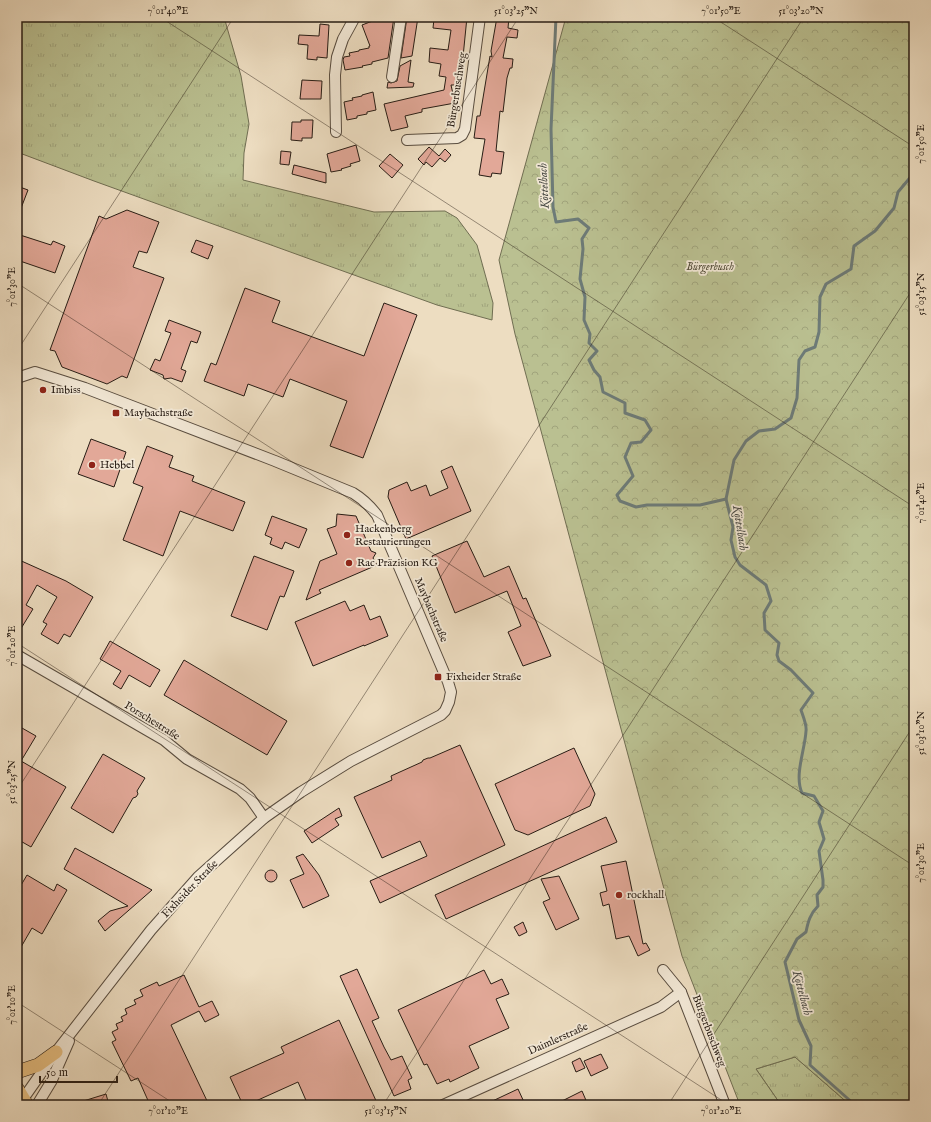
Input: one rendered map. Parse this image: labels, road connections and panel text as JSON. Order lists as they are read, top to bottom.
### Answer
{
  "streets": {
    "street": [
      "Bürgerbuschweg",
      "Maybachstraße",
      "Porschestraße",
      "Fixheider Straße",
      "Daimlerstraße"
    ]
  },
  "crossings": [
    ["Bürgerbuschweg", "Daimlerstraße"],
    ["Maybachstraße", "Fixheider Straße"],
    ["Porschestraße", "Fixheider Straße"]
  ],
  "water": ["Köttelbach"],
  "parks": ["Bürgerbusch"],
  "places": {
    "other": [
      "Imbiss",
      "Hebbel",
      "Hackenberg Restaurierungen",
      "Rac Präzision KG",
      "rockhall"
    ],
    "transit": ["Maybachstraße", "Fixheider Straße"]
  },
  "scale_bar": "50 m",
  "coordinates": [
    "7°01'40\"E",
    "51°03'25\"N",
    "7°01'50\"E",
    "51°03'20\"N",
    "7°01'30\"E",
    "51°03'15\"N",
    "7°01'20\"E",
    "51°03'10\"N",
    "7°01'10\"E"
  ]
}
